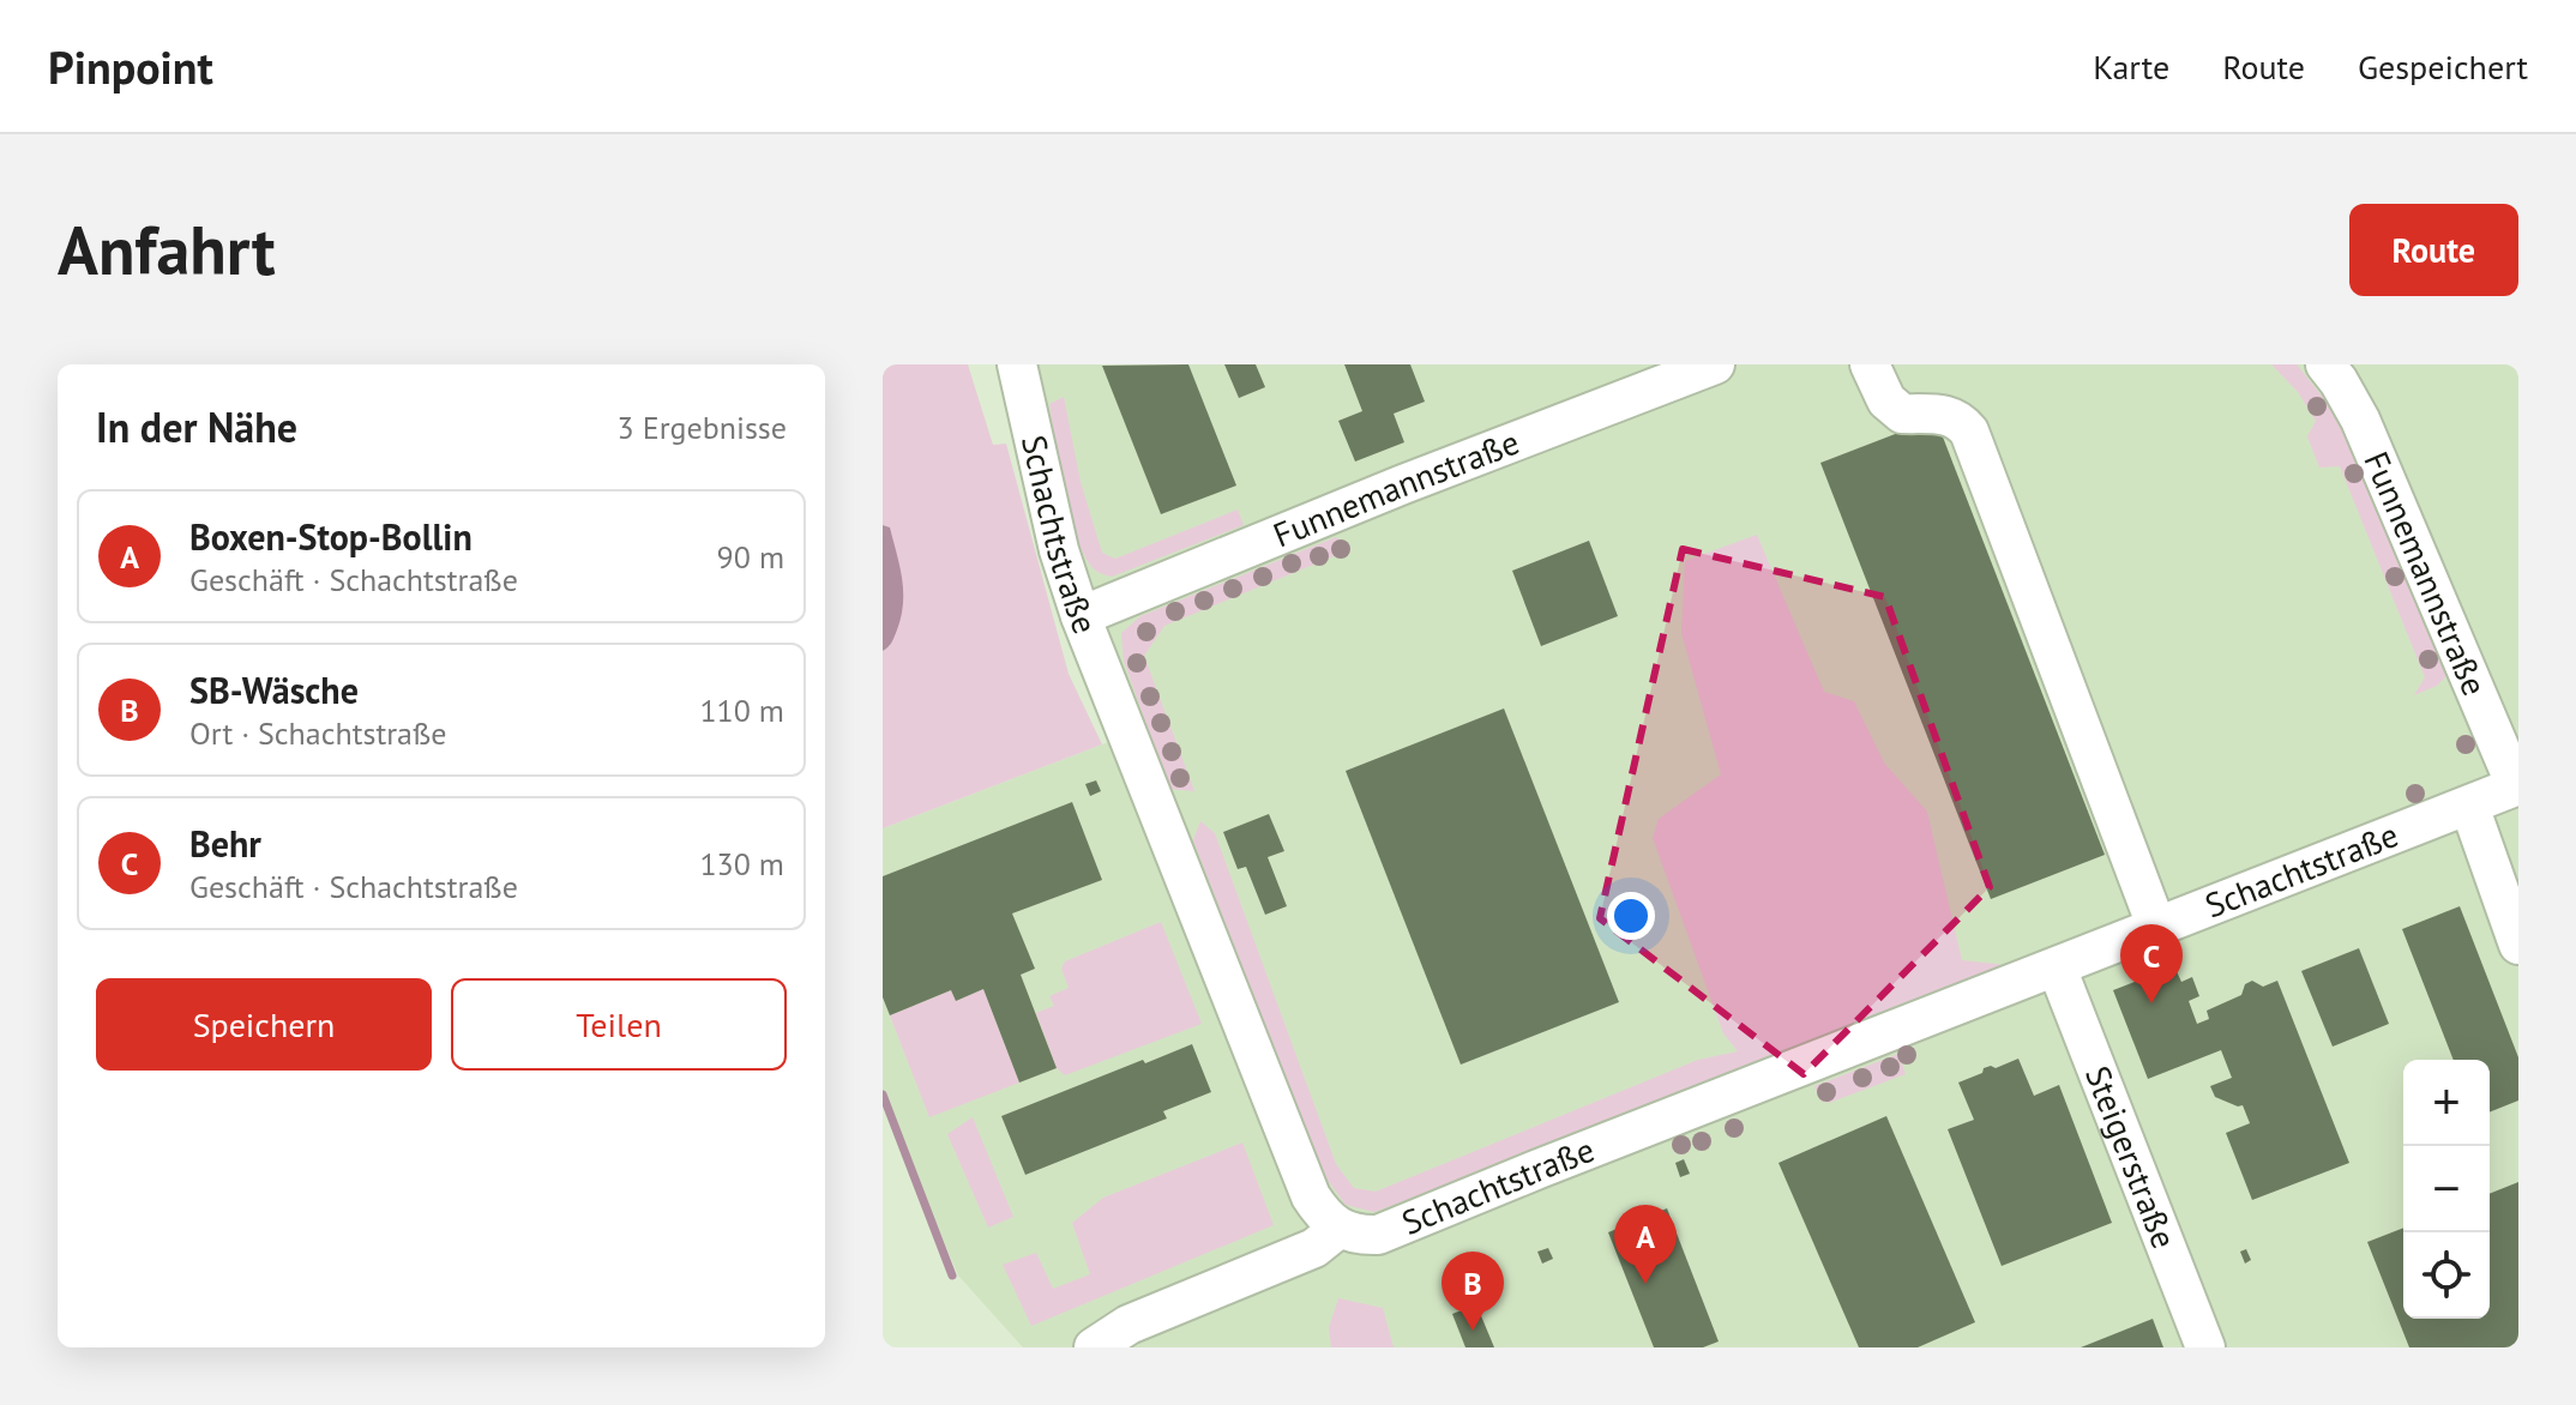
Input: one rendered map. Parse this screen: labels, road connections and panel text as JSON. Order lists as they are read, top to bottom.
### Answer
{
  "streets": {
    "street": ["Funnemannstraße", "Schachtstraße", "Steigerstraße"]
  },
  "crossings": [
    ["Funnemannstraße", "Schachtstraße"],
    ["Schachtstraße", "Steigerstraße"]
  ],
  "page": {
    "header": "Pinpoint",
    "nav": ["Karte", "Route", "Gespeichert"],
    "buttons": [
      "Route",
      ["Speichern", "Teilen"]
    ],
    "title": "Anfahrt",
    "heading": ["In der Nähe", "3 Ergebnisse"],
    "list": [
      {
        "mark": "A",
        "name": "Boxen-Stop-Bollin",
        "note": "Geschäft · Schachtstraße",
        "value": "90 m"
      },
      {
        "mark": "B",
        "name": "SB-Wäsche",
        "note": "Ort · Schachtstraße",
        "value": "110 m"
      },
      {
        "mark": "C",
        "name": "Behr",
        "note": "Geschäft · Schachtstraße",
        "value": "130 m"
      }
    ],
    "pins": ["C", "A", "B"],
    "map_buttons": ["+", "−"]
  }
}
